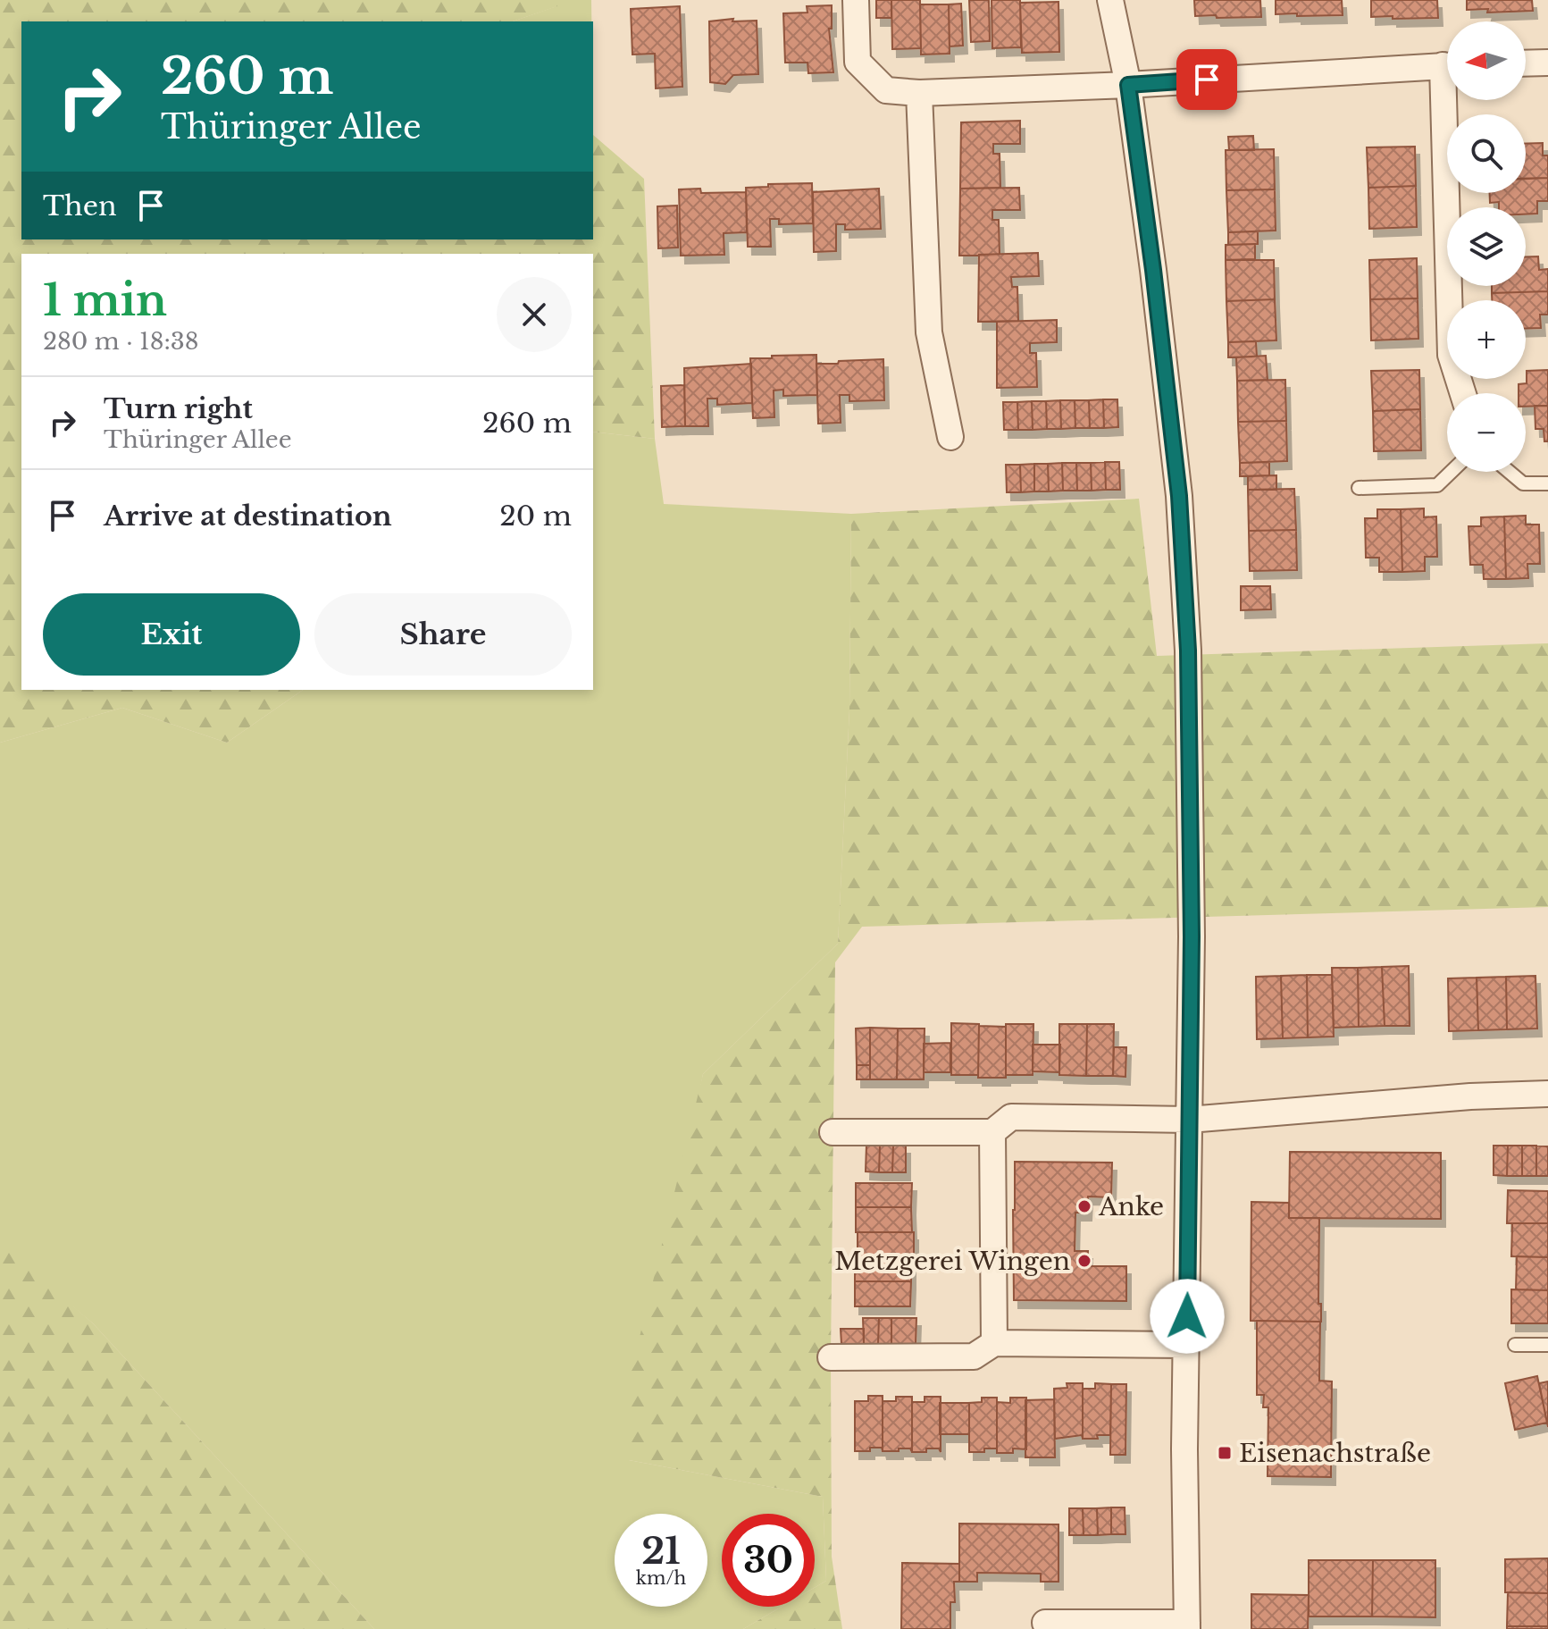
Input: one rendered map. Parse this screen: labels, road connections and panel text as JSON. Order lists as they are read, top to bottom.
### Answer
{
  "places": {
    "other": ["Anke", "Metzgerei Wingen"],
    "transit": ["Eisenachstraße"]
  },
  "north": "left",
  "page": {
    "map_buttons": ["+", "−"],
    "turn": ["260 m", "Thüringer Allee"],
    "then": "Then",
    "heading": ["1 min", "280 m · 18:38"],
    "list": [
      {
        "name": "Turn right",
        "note": "Thüringer Allee",
        "value": "260 m"
      },
      {
        "name": "Arrive at destination",
        "value": "20 m"
      }
    ],
    "buttons": ["Exit", "Share"],
    "speed": "21 km/h",
    "limit": "30"
  }
}
